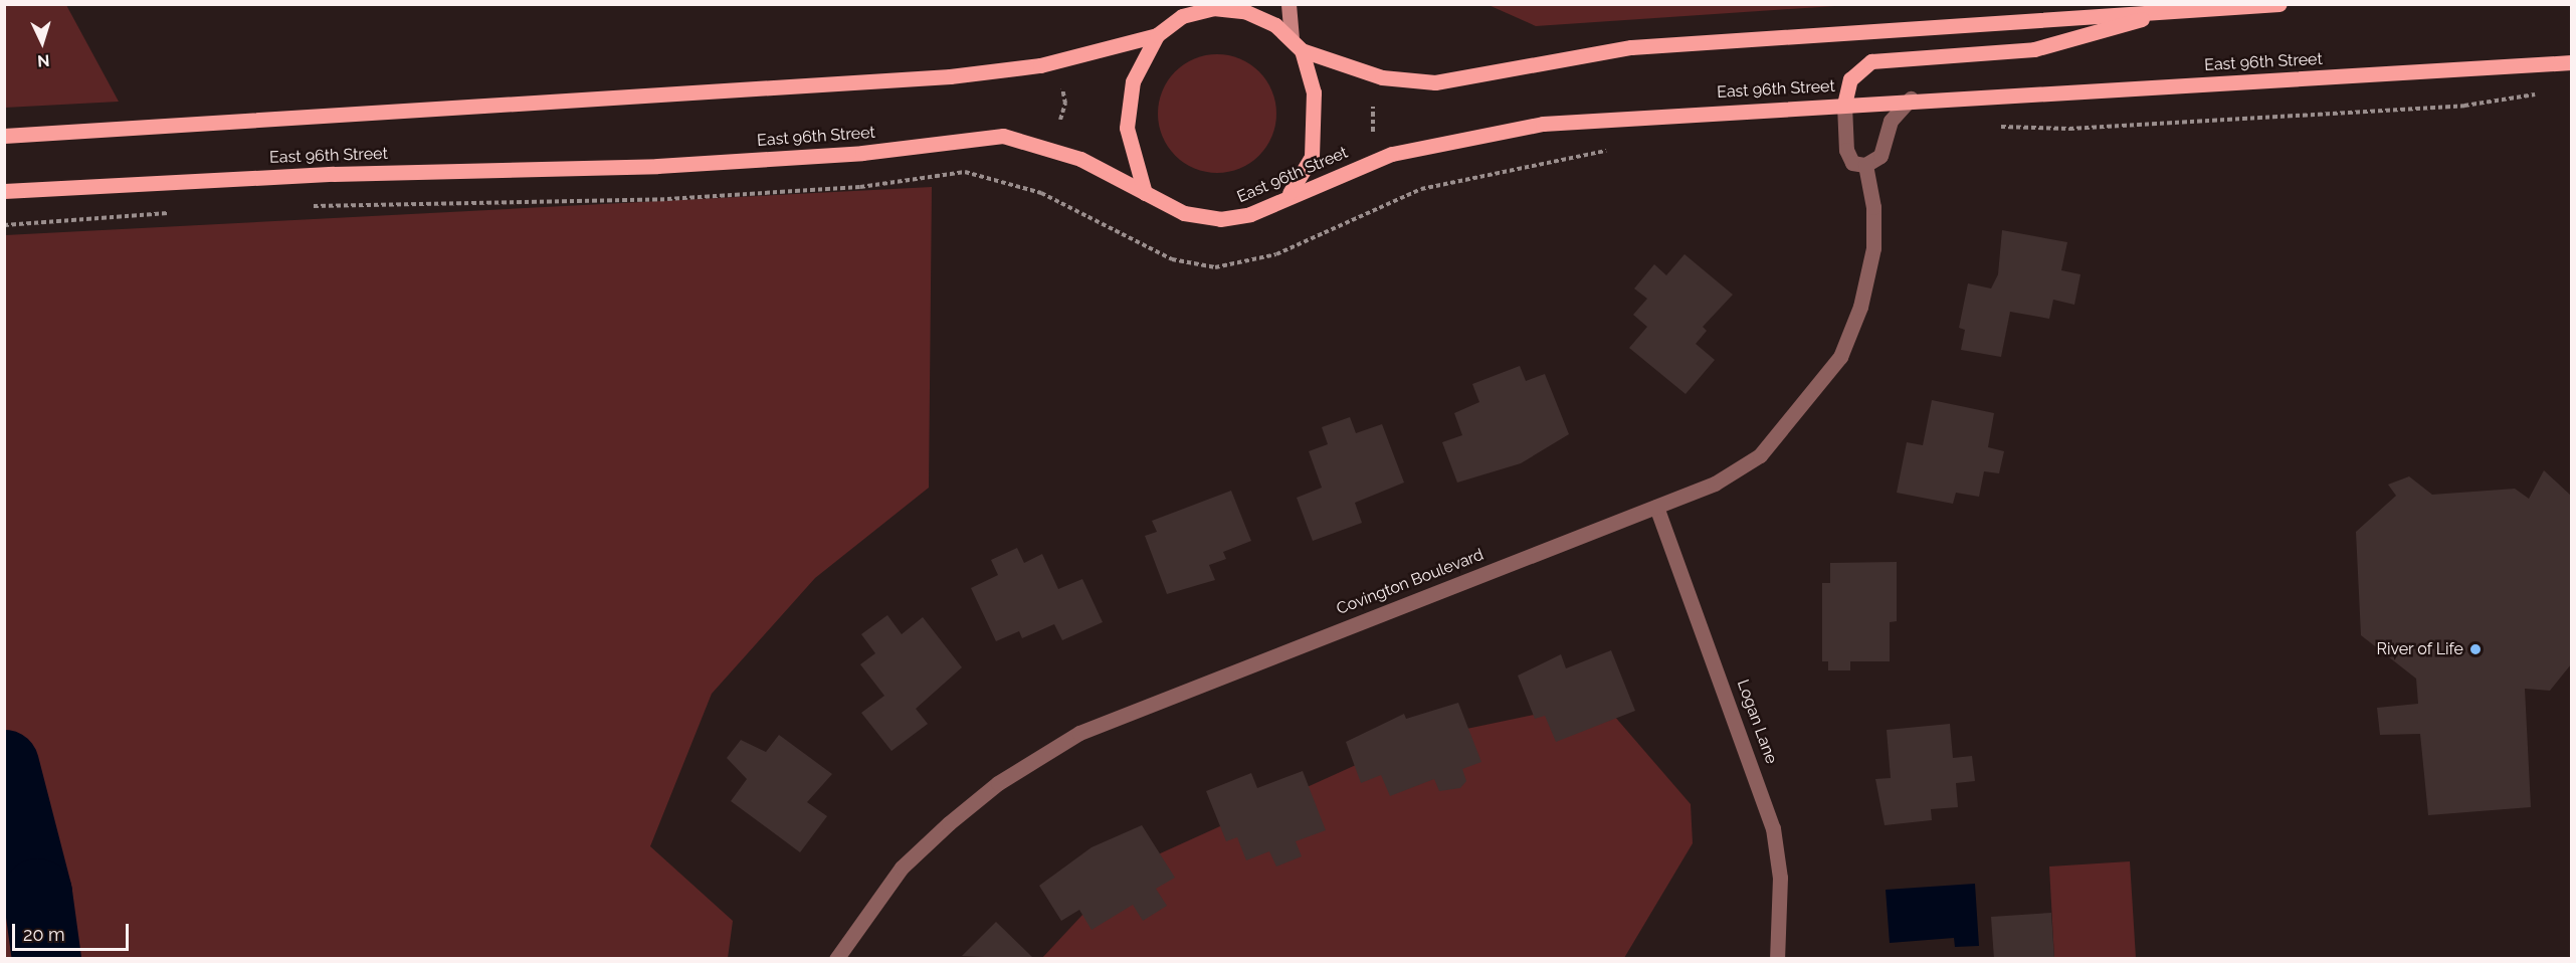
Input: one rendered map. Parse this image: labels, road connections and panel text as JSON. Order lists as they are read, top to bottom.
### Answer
{
  "streets": {
    "main road": ["East 96th Street"],
    "street": ["Covington Boulevard", "Logan Lane"]
  },
  "crossings": [
    ["Covington Boulevard", "Logan Lane"]
  ],
  "places": ["River of Life"],
  "scale_bar": "20 m",
  "north": "bottom"
}
